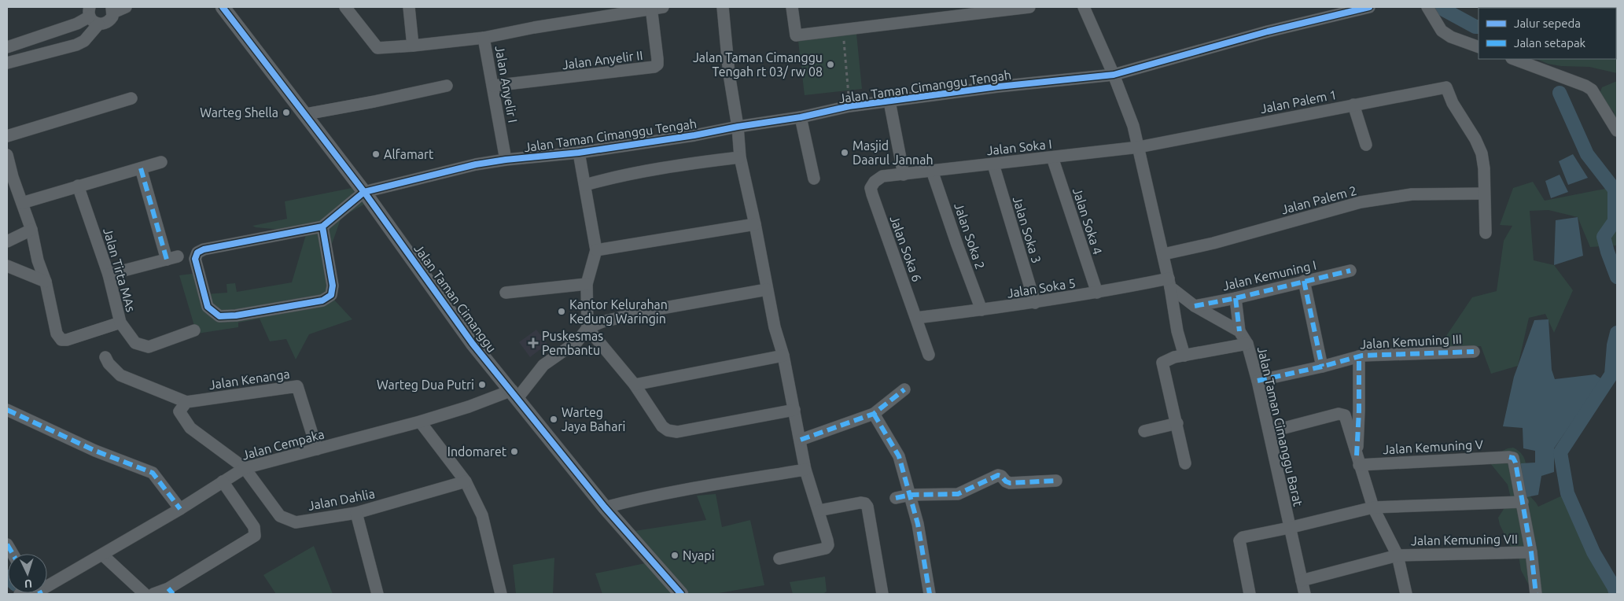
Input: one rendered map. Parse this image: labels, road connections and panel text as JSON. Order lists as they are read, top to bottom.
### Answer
{
  "streets": {
    "street": [
      "Jalan Anyelir II",
      "Jalan Anyelir I",
      "Jalan Taman Cimanggu Tengah",
      "Jalan Palem 1",
      "Jalan Soka I",
      "Jalan Palem 2",
      "Jalan Soka 4",
      "Jalan Soka 3",
      "Jalan Soka 2",
      "Jalan Soka 6",
      "Jalan Tirta MAs",
      "Jalan Kemuning I",
      "Jalan Soka 5",
      "Jalan Taman Cimanggu",
      "Jalan Kemuning III",
      "Jalan Kenanga",
      "Jalan Taman Cimanggu Barat",
      "Jalan Cempaka",
      "Jalan Kemuning V",
      "Jalan Dahlia",
      "Jalan Kemuning VII"
    ]
  },
  "crossings": [
    ["Jalan Anyelir II", "Jalan Anyelir I"],
    ["Jalan Anyelir I", "Jalan Taman Cimanggu Tengah"],
    ["Jalan Taman Cimanggu Tengah", "Jalan Taman Cimanggu"],
    ["Jalan Palem 1", "Jalan Soka I"],
    ["Jalan Palem 1", "Jalan Palem 2"],
    ["Jalan Soka I", "Jalan Soka 4"],
    ["Jalan Soka I", "Jalan Soka 3"],
    ["Jalan Soka I", "Jalan Soka 2"],
    ["Jalan Soka I", "Jalan Soka 6"],
    ["Jalan Soka 4", "Jalan Soka 5"],
    ["Jalan Soka 3", "Jalan Soka 5"],
    ["Jalan Soka 2", "Jalan Soka 5"],
    ["Jalan Soka 6", "Jalan Soka 5"],
    ["Jalan Kemuning I", "Jalan Taman Cimanggu Barat"],
    ["Jalan Soka 5", "Jalan Taman Cimanggu Barat"],
    ["Jalan Taman Cimanggu", "Jalan Cempaka"],
    ["Jalan Kemuning III", "Jalan Taman Cimanggu Barat"],
    ["Jalan Kenanga", "Jalan Cempaka"],
    ["Jalan Taman Cimanggu Barat", "Jalan Kemuning VII"],
    ["Jalan Cempaka", "Jalan Dahlia"],
    ["Jalan Kemuning V", "Jalan Kemuning VII"]
  ],
  "places": {
    "other": [
      "Jalan Taman Cimanggu Tengah rt 03/ rw 08",
      "Warteg Shella",
      "Masjid Daarul Jannah",
      "Alfamart",
      "Kantor Kelurahan Kedung Waringin",
      "Warteg Dua Putri",
      "Warteg Jaya Bahari",
      "Indomaret",
      "Nyapi"
    ],
    "health": ["Puskesmas Pembantu"]
  },
  "legend": ["Jalur sepeda", "Jalan setapak"],
  "north": "bottom"
}
